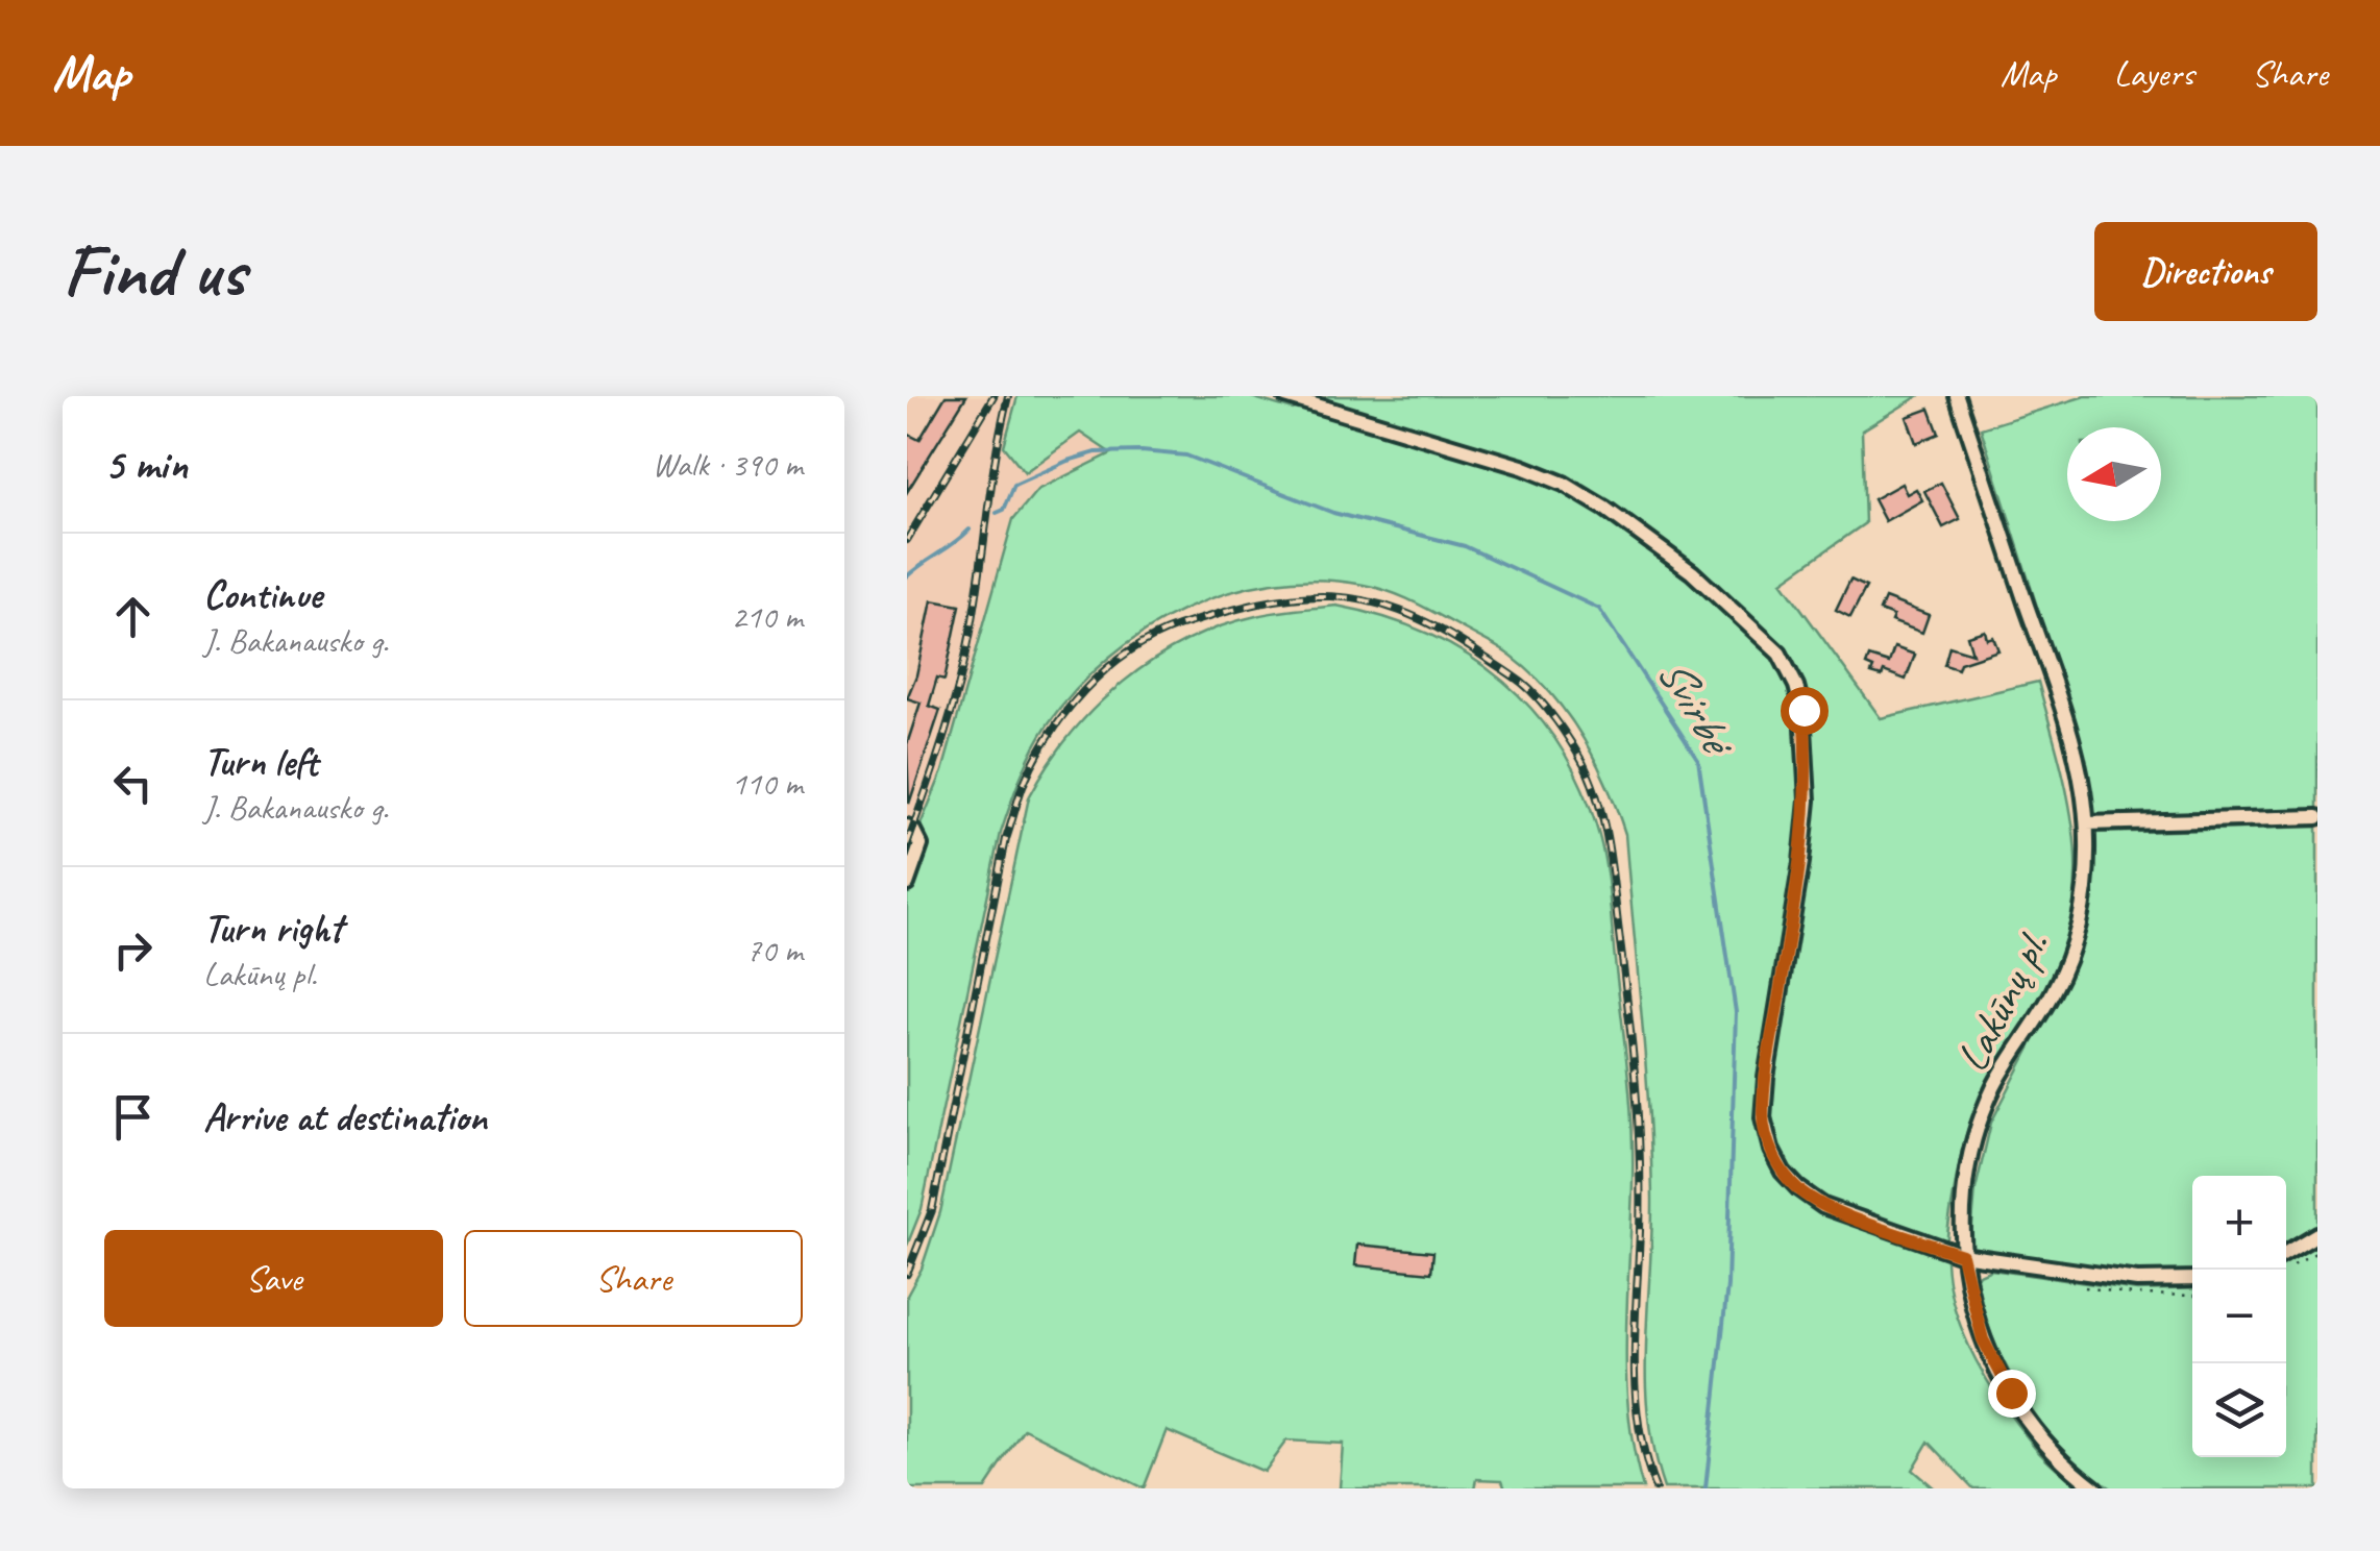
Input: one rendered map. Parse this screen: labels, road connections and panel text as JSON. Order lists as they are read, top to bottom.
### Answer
{
  "streets": {
    "street": ["Lakūnų pl."]
  },
  "water": ["Svirbė"],
  "north": "left",
  "page": {
    "header": "Map",
    "nav": ["Map", "Layers", "Share"],
    "buttons": [
      "Directions",
      ["Save", "Share"]
    ],
    "title": "Find us",
    "heading": ["5 min", "Walk · 390 m"],
    "list": [
      ["Continue", "J. Bakanausko g.", "210 m"],
      ["Turn left", "J. Bakanausko g.", "110 m"],
      ["Turn right", "Lakūnų pl.", "70 m"],
      "Arrive at destination"
    ],
    "map_buttons": ["+", "−"]
  }
}
